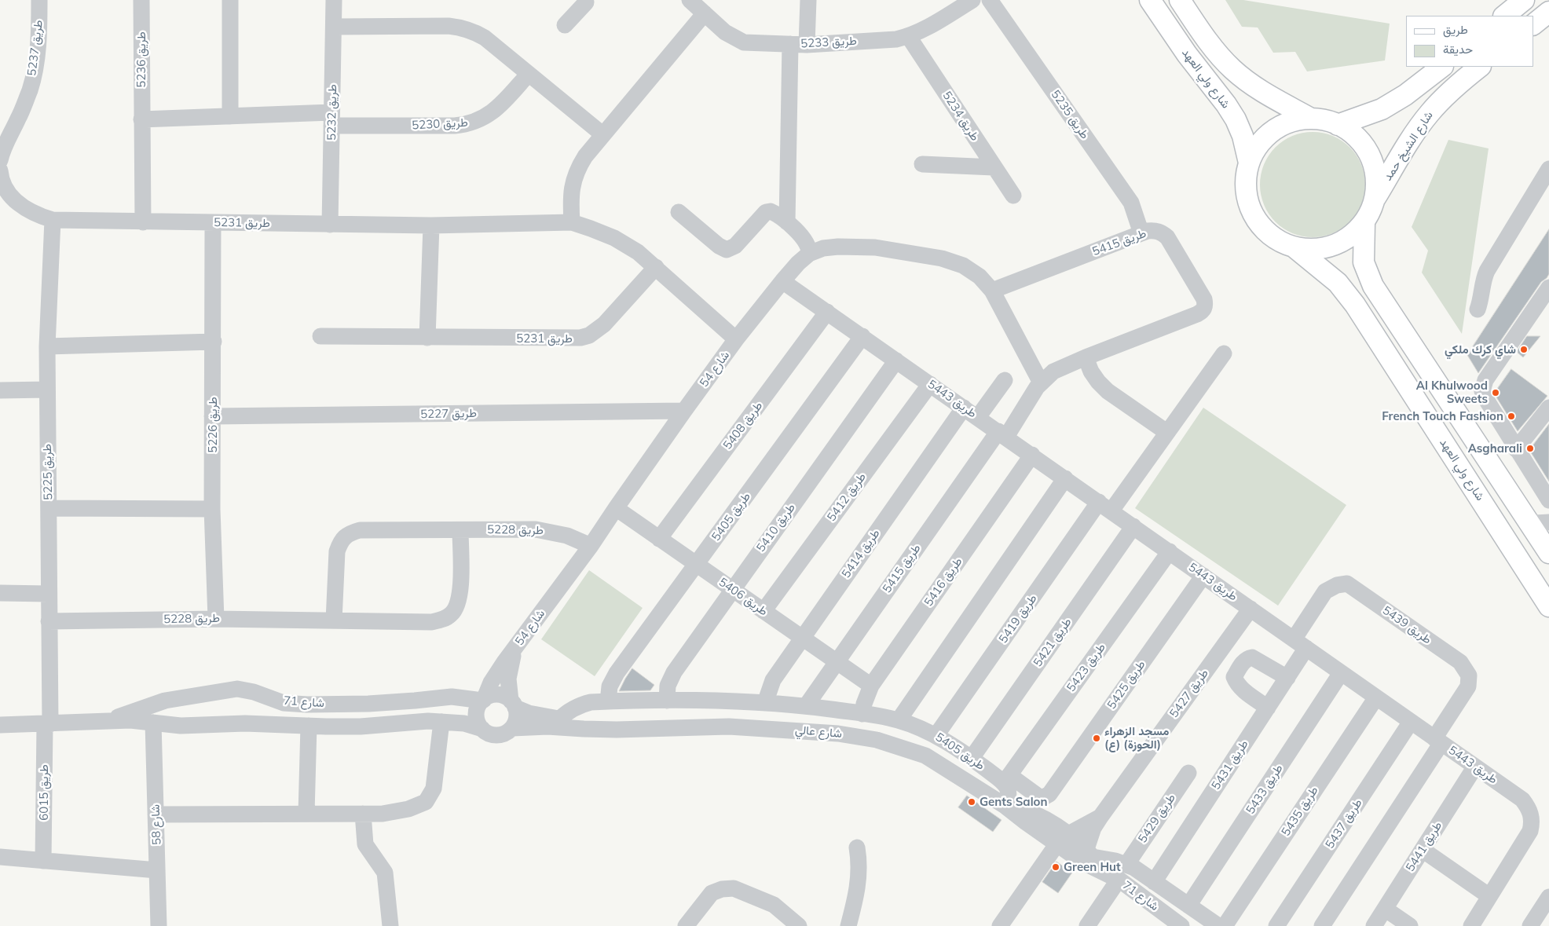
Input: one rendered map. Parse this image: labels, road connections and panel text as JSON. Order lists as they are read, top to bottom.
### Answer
{
  "streets": {
    "main road": ["شارع ولي العهد", "شارع الشيخ حمد"],
    "street": [
      "طريق 5233",
      "طريق 5237",
      "طريق 5236",
      "طريق 5232",
      "طريق 5235",
      "طريق 5234",
      "طريق 5230",
      "طريق 5231",
      "طريق 5415",
      "شارع 54",
      "طريق 5443",
      "طريق 5227",
      "طريق 5226",
      "طريق 5408",
      "طريق 5225",
      "طريق 5412",
      "طريق 5405",
      "طريق 5410",
      "طريق 5228",
      "طريق 5414",
      "طريق 5416",
      "طريق 5406",
      "طريق 5419",
      "طريق 5439",
      "طريق 5421",
      "طريق 5423",
      "طريق 5425",
      "طريق 5427",
      "شارع 71",
      "شارع عالي",
      "طريق 5431",
      "طريق 5433",
      "طريق 6015",
      "طريق 5435",
      "طريق 5429",
      "طريق 5437",
      "شارع 58",
      "طريق 5441"
    ]
  },
  "crossings": [
    ["طريق 5233", "طريق 5234"],
    ["طريق 5236", "طريق 5231"],
    ["شارع ولي العهد", "شارع الشيخ حمد"],
    ["طريق 5232", "طريق 5230"],
    ["طريق 5232", "طريق 5231"],
    ["طريق 5235", "طريق 5415"],
    ["طريق 5231", "شارع 54"],
    ["طريق 5231", "طريق 5226"],
    ["طريق 5231", "طريق 5225"],
    ["طريق 5415", "شارع 54"],
    ["طريق 5415", "طريق 5443"],
    ["طريق 5415", "طريق 5405"],
    ["طريق 5415", "طريق 5406"],
    ["شارع 54", "طريق 5443"],
    ["شارع 54", "طريق 5227"],
    ["شارع 54", "طريق 5228"],
    ["شارع 54", "طريق 5406"],
    ["شارع 54", "شارع 71"],
    ["شارع 54", "شارع عالي"],
    ["طريق 5443", "طريق 5408"],
    ["طريق 5443", "طريق 5412"],
    ["طريق 5443", "طريق 5405"],
    ["طريق 5443", "طريق 5410"],
    ["طريق 5443", "طريق 5414"],
    ["طريق 5443", "طريق 5416"],
    ["طريق 5443", "طريق 5419"],
    ["طريق 5443", "طريق 5439"],
    ["طريق 5443", "طريق 5421"],
    ["طريق 5443", "طريق 5423"],
    ["طريق 5443", "طريق 5425"],
    ["طريق 5443", "طريق 5427"],
    ["طريق 5443", "طريق 5431"],
    ["طريق 5443", "طريق 5433"],
    ["طريق 5443", "طريق 5435"],
    ["طريق 5443", "طريق 5437"],
    ["طريق 5443", "طريق 5441"],
    ["طريق 5227", "طريق 5226"],
    ["طريق 5226", "طريق 5228"],
    ["طريق 5408", "طريق 5406"],
    ["طريق 5225", "طريق 5228"],
    ["طريق 5225", "شارع 71"],
    ["طريق 5225", "طريق 6015"],
    ["طريق 5412", "طريق 5406"],
    ["طريق 5405", "طريق 5410"],
    ["طريق 5405", "طريق 5414"],
    ["طريق 5405", "طريق 5416"],
    ["طريق 5405", "طريق 5406"],
    ["طريق 5405", "طريق 5419"],
    ["طريق 5405", "طريق 5421"],
    ["طريق 5405", "طريق 5423"],
    ["طريق 5405", "طريق 5425"],
    ["طريق 5405", "شارع عالي"],
    ["طريق 5410", "طريق 5406"],
    ["طريق 5414", "طريق 5406"],
    ["طريق 5416", "طريق 5406"],
    ["طريق 5439", "طريق 5431"],
    ["طريق 5423", "طريق 5425"],
    ["طريق 5427", "شارع عالي"],
    ["شارع 71", "شارع عالي"],
    ["شارع 71", "طريق 6015"],
    ["شارع 71", "شارع 58"]
  ],
  "places": [
    "شاي كرك ملكي",
    "Al Khulwood Sweets",
    "French Touch Fashion",
    "Asgharali",
    "مسجد الزهراء (ع) (الحوزة)",
    "Gents Salon",
    "Green Hut"
  ],
  "legend": ["طريق", "حديقة"]
}
